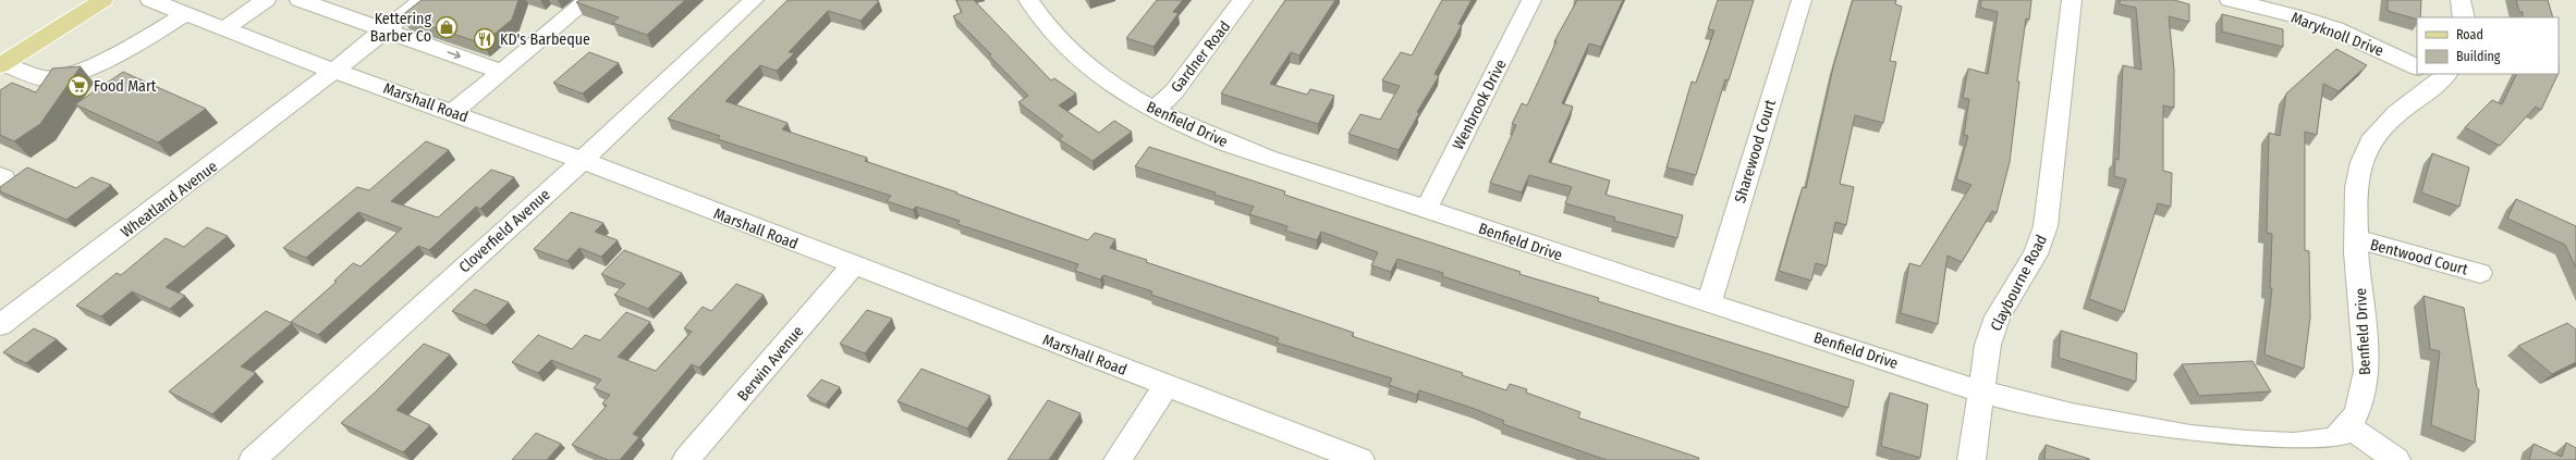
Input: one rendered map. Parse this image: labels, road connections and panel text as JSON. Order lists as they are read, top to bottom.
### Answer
{
  "streets": {
    "street": [
      "Maryknoll Drive",
      "Gardner Road",
      "Marshall Road",
      "Wenbrook Drive",
      "Benfield Drive",
      "Sharewood Court",
      "Wheatland Avenue",
      "Cloverfield Avenue",
      "Bentwood Court",
      "Claybourne Road",
      "Berwin Avenue"
    ]
  },
  "crossings": [
    ["Gardner Road", "Benfield Drive"],
    ["Marshall Road", "Wheatland Avenue"],
    ["Marshall Road", "Cloverfield Avenue"],
    ["Marshall Road", "Berwin Avenue"],
    ["Wenbrook Drive", "Benfield Drive"],
    ["Benfield Drive", "Sharewood Court"],
    ["Benfield Drive", "Bentwood Court"],
    ["Benfield Drive", "Claybourne Road"]
  ],
  "places": {
    "shop": ["Kettering Barber Co"],
    "restaurant": ["KD's Barbeque"],
    "supermarket": ["Food Mart"]
  },
  "legend": ["Road", "Building"]
}
